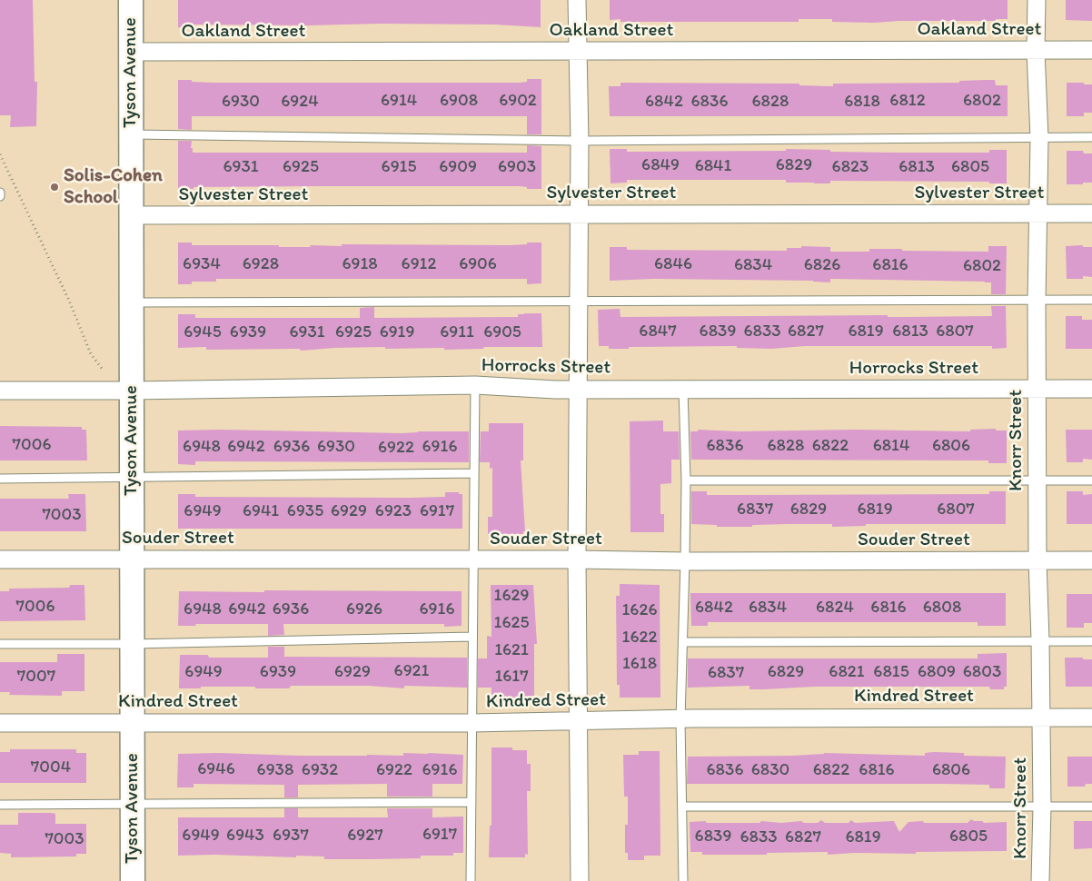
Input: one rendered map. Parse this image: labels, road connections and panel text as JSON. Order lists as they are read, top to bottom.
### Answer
{
  "streets": {
    "street": [
      "Oakland Street",
      "Tyson Avenue",
      "Sylvester Street",
      "Horrocks Street",
      "Knorr Street",
      "Souder Street",
      "Kindred Street"
    ]
  },
  "crossings": [
    ["Oakland Street", "Tyson Avenue"],
    ["Oakland Street", "Knorr Street"],
    ["Tyson Avenue", "Sylvester Street"],
    ["Tyson Avenue", "Horrocks Street"],
    ["Tyson Avenue", "Souder Street"],
    ["Tyson Avenue", "Kindred Street"],
    ["Sylvester Street", "Knorr Street"],
    ["Horrocks Street", "Knorr Street"],
    ["Knorr Street", "Souder Street"],
    ["Knorr Street", "Kindred Street"]
  ],
  "places": ["Solis-Cohen School"],
  "house_numbers": [
    "6914",
    "6908",
    "6902",
    "6812",
    "6802",
    "6930",
    "6924",
    "6842",
    "6836",
    "6828",
    "6818",
    "6849",
    "6829",
    "6841",
    "6931",
    "6925",
    "6915",
    "6909",
    "6903",
    "6823",
    "6813",
    "6805",
    "6934",
    "6928",
    "6918",
    "6912",
    "6906",
    "6846",
    "6834",
    "6826",
    "6816",
    "6802",
    "6847",
    "6839",
    "6833",
    "6827",
    "6819",
    "6813",
    "6807",
    "6945",
    "6939",
    "6931",
    "6925",
    "6919",
    "6911",
    "6905",
    "7006",
    "6836",
    "6828",
    "6822",
    "6814",
    "6806",
    "6948",
    "6942",
    "6936",
    "6930",
    "6916",
    "6922",
    "6837",
    "6829",
    "6819",
    "6807",
    "6949",
    "6941",
    "6935",
    "6929",
    "6923",
    "6917",
    "7003",
    "1629",
    "7006",
    "6842",
    "6834",
    "6824",
    "6816",
    "6808",
    "6948",
    "6942",
    "6936",
    "6926",
    "6916",
    "1626",
    "1625",
    "1622",
    "1621",
    "1618",
    "6921",
    "6949",
    "6939",
    "6929",
    "6829",
    "6821",
    "6815",
    "6809",
    "6803",
    "6837",
    "7007",
    "1617",
    "7004",
    "6946",
    "6938",
    "6932",
    "6922",
    "6916",
    "6836",
    "6830",
    "6822",
    "6816",
    "6806",
    "6917",
    "6949",
    "6943",
    "6937",
    "6927",
    "6839",
    "6805",
    "6833",
    "6827",
    "6819",
    "7003"
  ]
}
